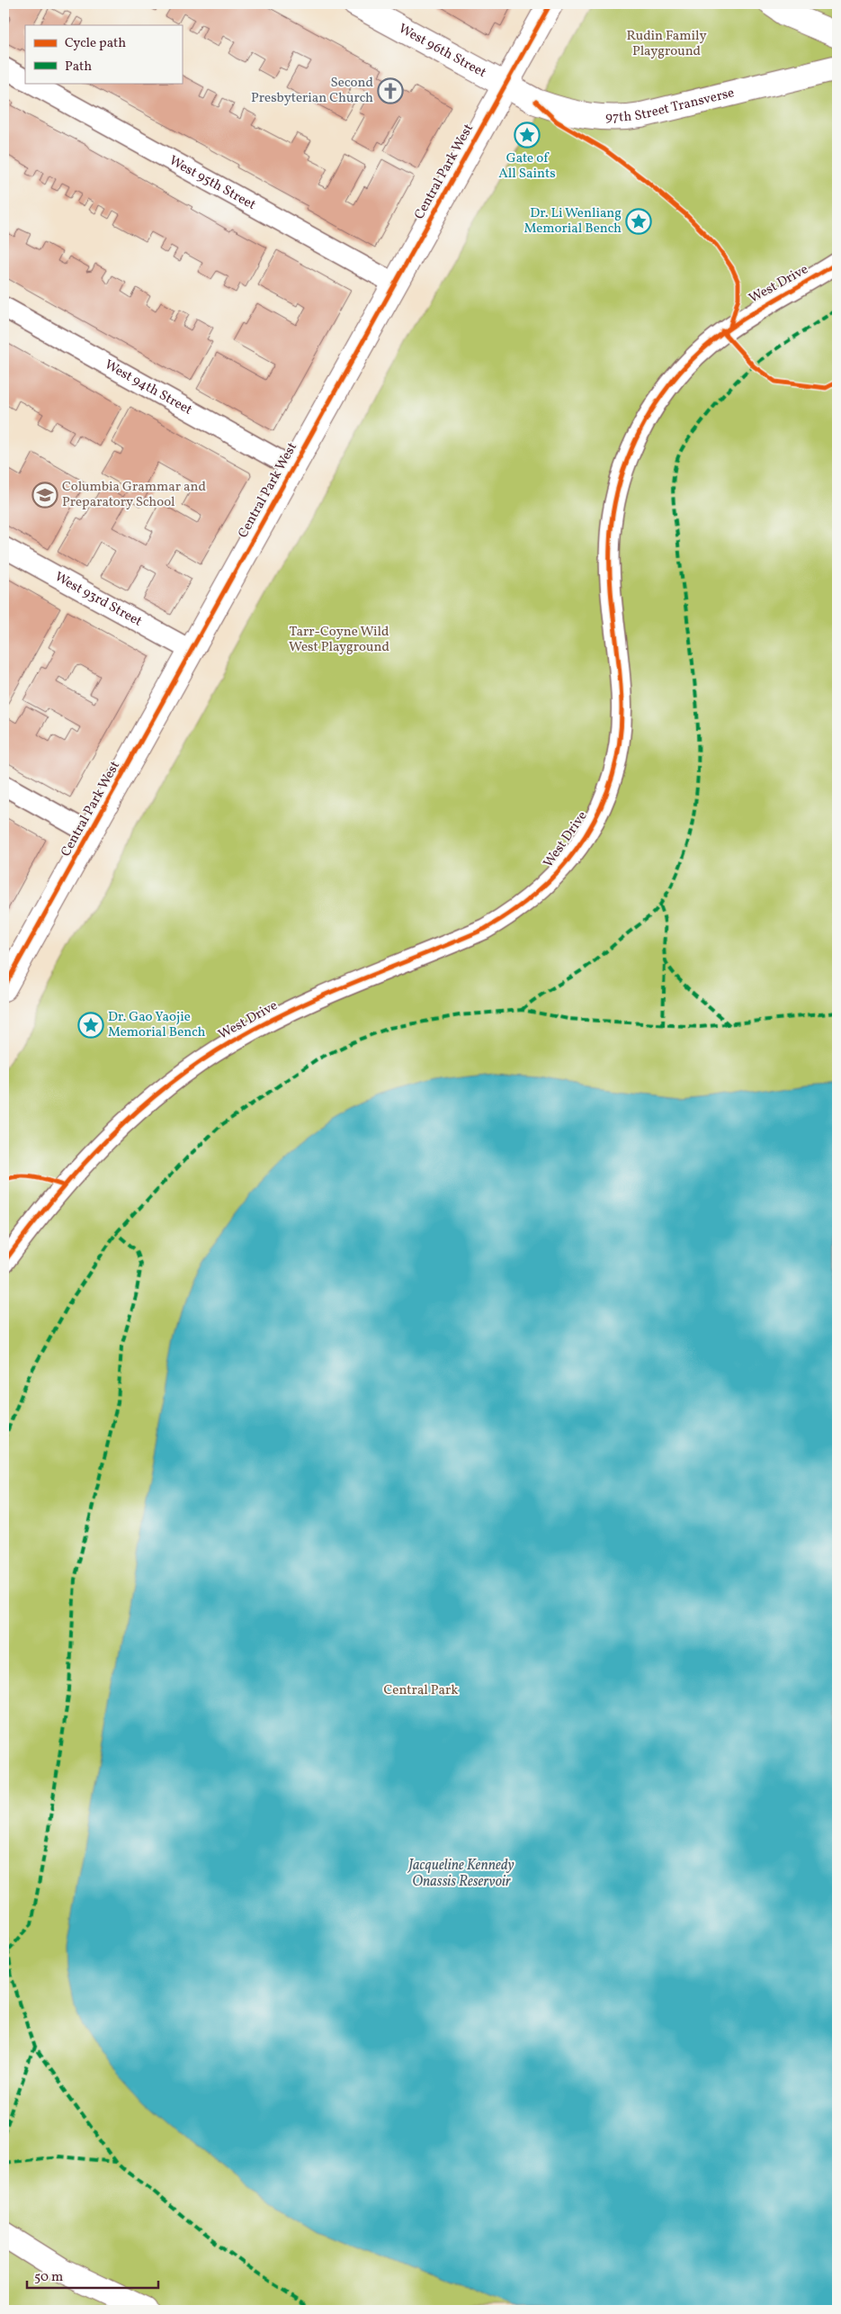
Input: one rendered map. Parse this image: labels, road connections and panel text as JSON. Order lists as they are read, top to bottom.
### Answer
{
  "streets": {
    "main road": ["West 96th Street", "97th Street Transverse", "Central Park West"],
    "street": [
      "West 95th Street",
      "West Drive",
      "West 94th Street",
      "West 93rd Street"
    ]
  },
  "crossings": [
    ["West 96th Street", "97th Street Transverse"],
    ["West 96th Street", "Central Park West"],
    ["97th Street Transverse", "Central Park West"],
    ["Central Park West", "West 95th Street"],
    ["Central Park West", "West 94th Street"],
    ["Central Park West", "West 93rd Street"]
  ],
  "water": ["Jacqueline Kennedy Onassis Reservoir"],
  "parks": ["Rudin Family Playground", "Tarr-Coyne Wild West Playground", "Central Park"],
  "places": {
    "church": ["Second Presbyterian Church"],
    "place": ["Gate of All Saints", "Dr. Li Wenliang Memorial Bench", "Dr. Gao Yaojie Memorial Bench"],
    "school or university": ["Columbia Grammar and Preparatory School"]
  },
  "legend": ["Cycle path", "Path"],
  "scale_bar": "50 m"
}
